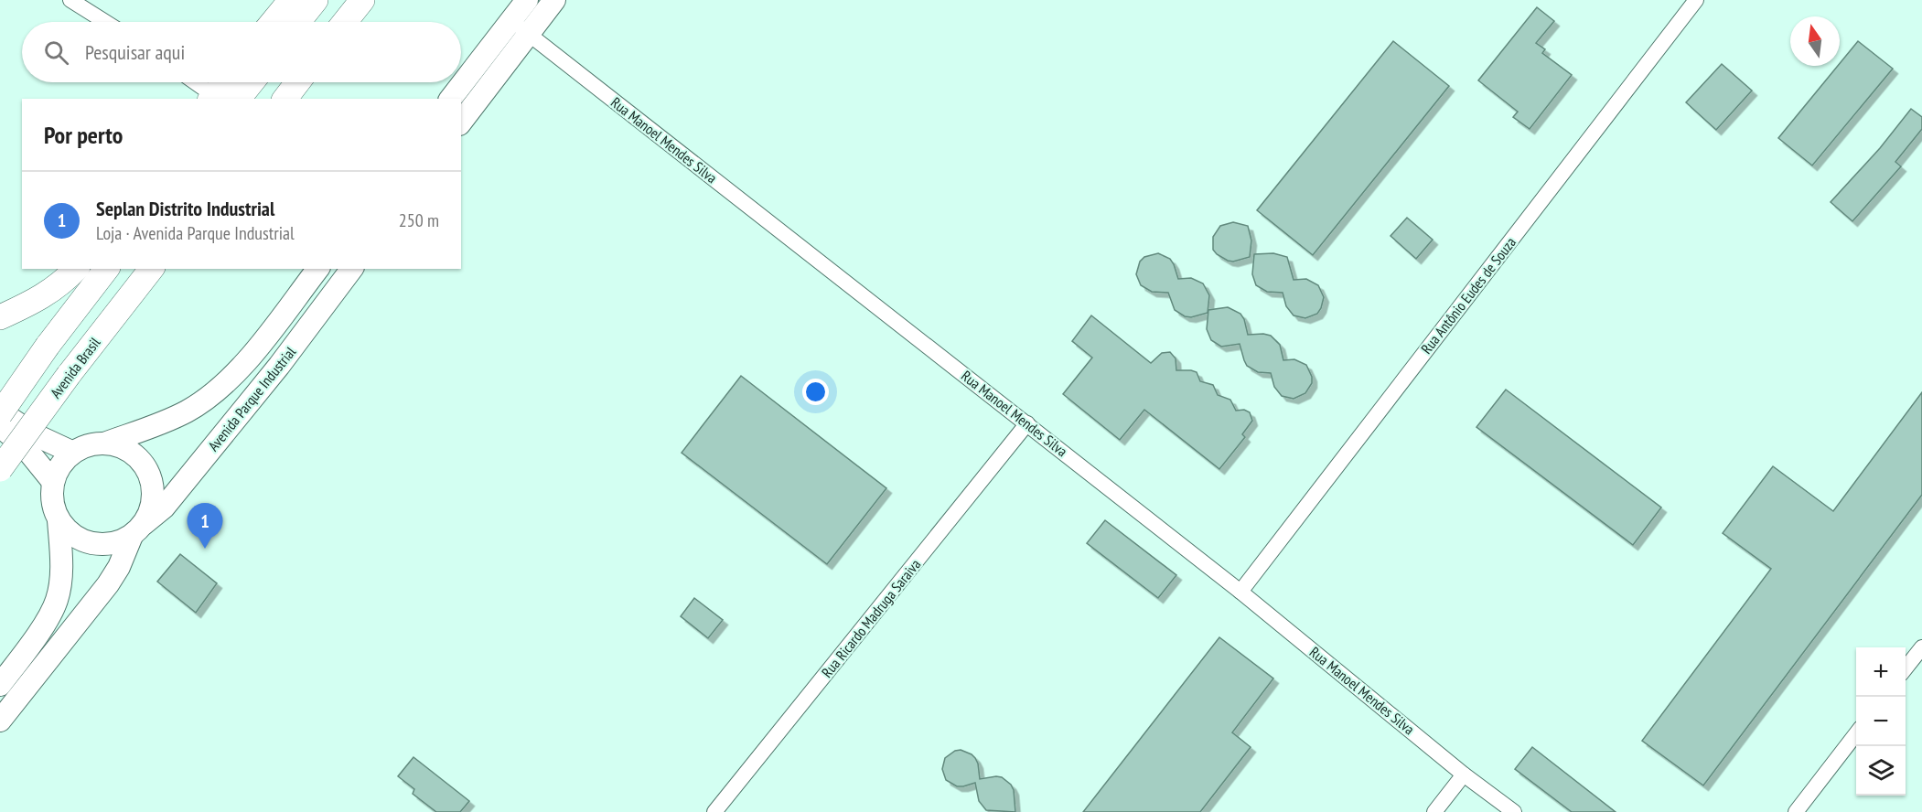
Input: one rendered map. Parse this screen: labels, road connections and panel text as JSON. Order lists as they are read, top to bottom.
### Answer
{
  "streets": {
    "highway": ["Avenida Brasil"],
    "main road": ["Avenida Parque Industrial"],
    "street": ["Rua Manoel Mendes Silva", "Rua Antônio Eudes de Souza", "Rua Ricardo Madruga Saraiva"]
  },
  "crossings": [
    ["Rua Manoel Mendes Silva", "Rua Antônio Eudes de Souza"],
    ["Rua Manoel Mendes Silva", "Rua Ricardo Madruga Saraiva"]
  ],
  "north": "top",
  "page": {
    "search": "Pesquisar aqui",
    "heading": "Por perto",
    "list": [
      {
        "mark": "1",
        "name": "Seplan Distrito Industrial",
        "note": "Loja · Avenida Parque Industrial",
        "value": "250 m"
      }
    ],
    "pins": "1",
    "map_buttons": ["+", "−"]
  }
}
